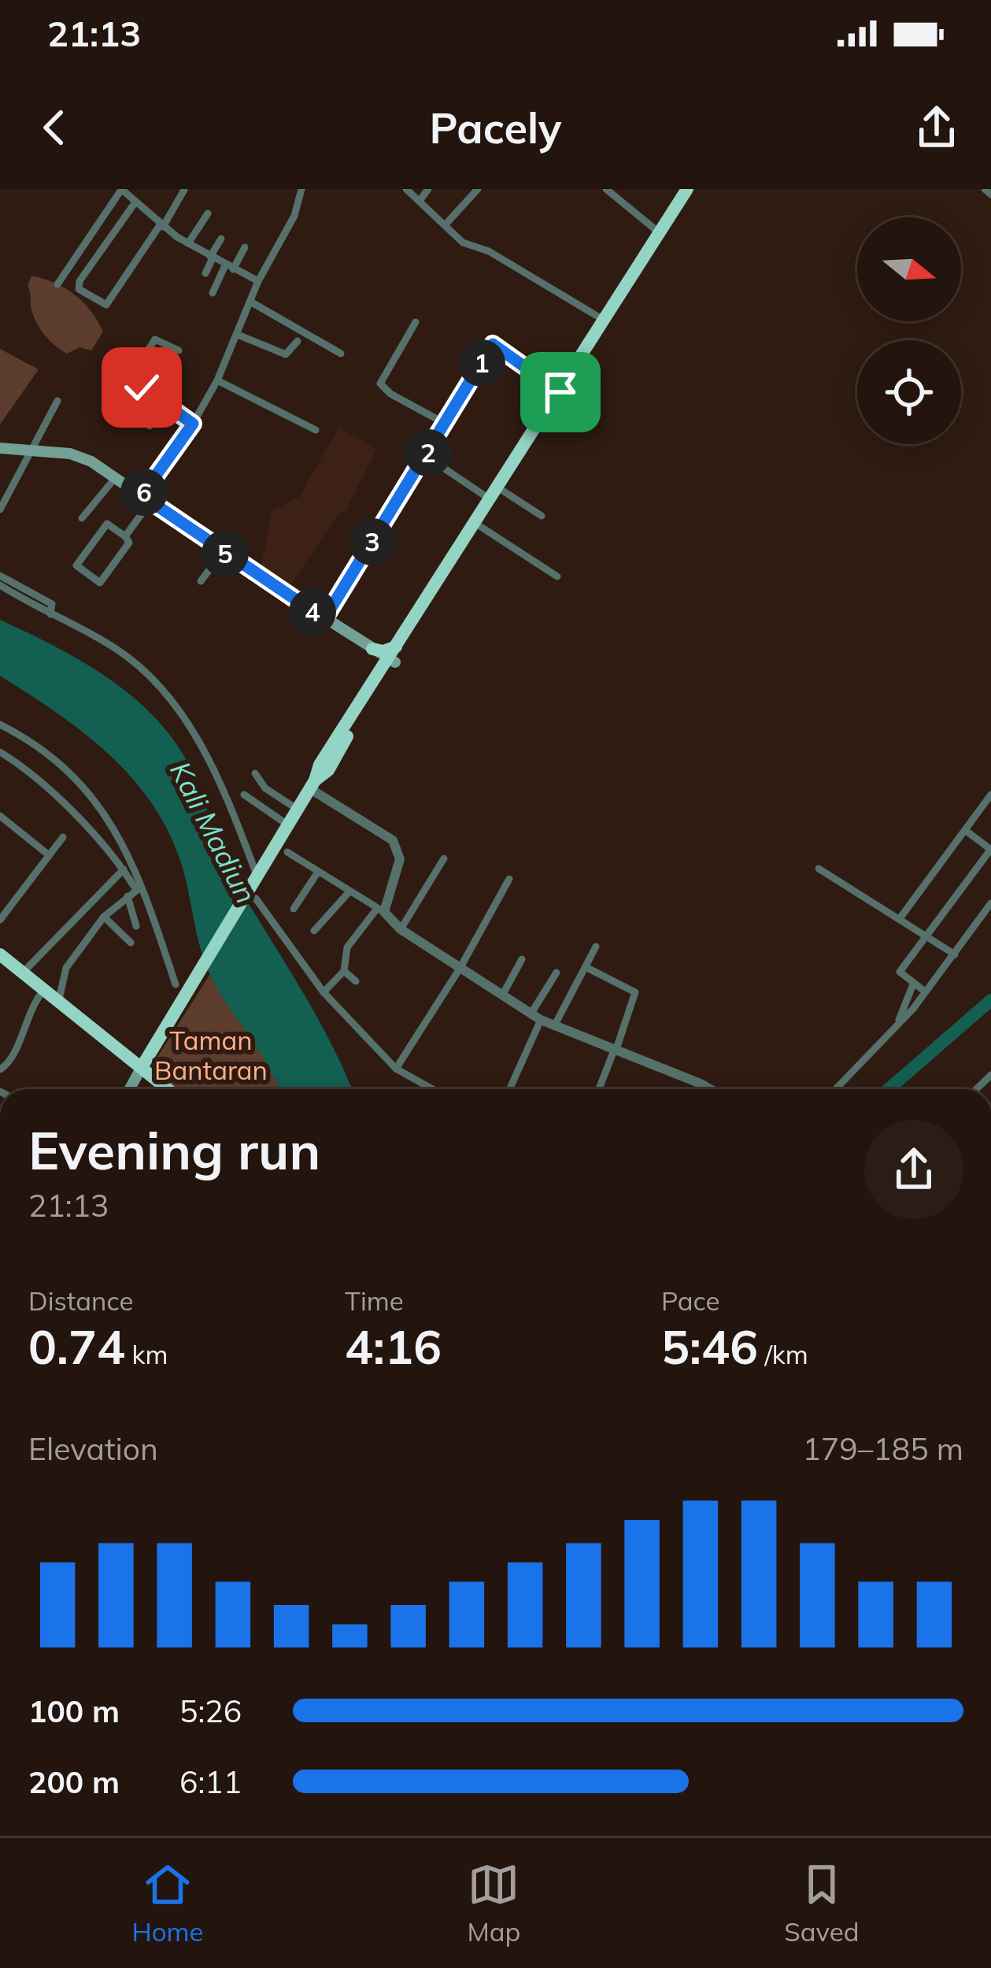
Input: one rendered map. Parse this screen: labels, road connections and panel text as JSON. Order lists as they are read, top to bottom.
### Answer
{
  "water": ["Kali Madiun"],
  "parks": ["Taman Bantaran"],
  "north": "right",
  "page": {
    "status": "21:13",
    "header": "Pacely",
    "pins": [
      "1",
      "2",
      "6",
      "3",
      "5",
      "4"
    ],
    "heading": ["Evening run", "21:13"],
    "stats": [
      ["Distance", "0.74 km"],
      ["Time", "4:16"],
      ["Pace", "5:46 /km"]
    ],
    "chart": ["Elevation", "179–185 m"],
    "list": [
      {
        "name": "100 m",
        "note": "5:26"
      },
      {
        "name": "200 m",
        "note": "6:11"
      }
    ],
    "tabs": ["Home", "Map", "Saved"]
  }
}
